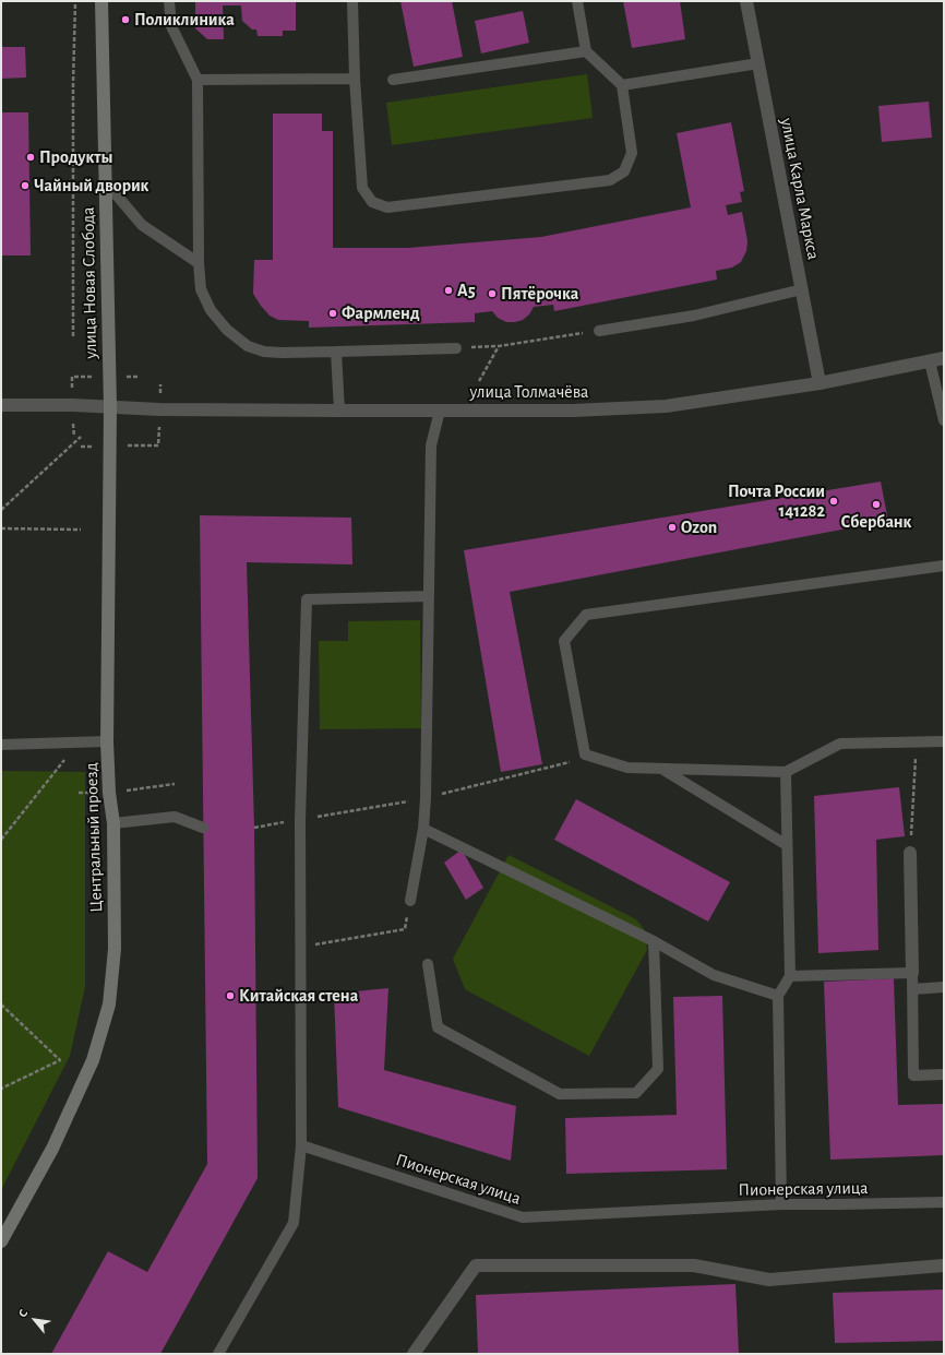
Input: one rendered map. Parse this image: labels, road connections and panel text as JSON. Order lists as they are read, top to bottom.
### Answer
{
  "streets": {
    "main road": ["улица Новая Слобода", "Центральный проезд"],
    "street": ["улица Карла Маркса", "улица Толмачёва"],
    "lane": ["Пионерская улица"]
  },
  "crossings": [
    ["улица Карла Маркса", "улица Толмачёва"],
    ["улица Новая Слобода", "улица Толмачёва"],
    ["улица Новая Слобода", "Центральный проезд"],
    ["улица Толмачёва", "Центральный проезд"]
  ],
  "places": [
    "Поликлиника",
    "Продукты",
    "Чайный дворик",
    "А5",
    "Пятёрочка",
    "Фармленд",
    "Почта России 141282",
    "Сбербанк",
    "Ozon",
    "Китайская стена"
  ],
  "north": "top left"
}
